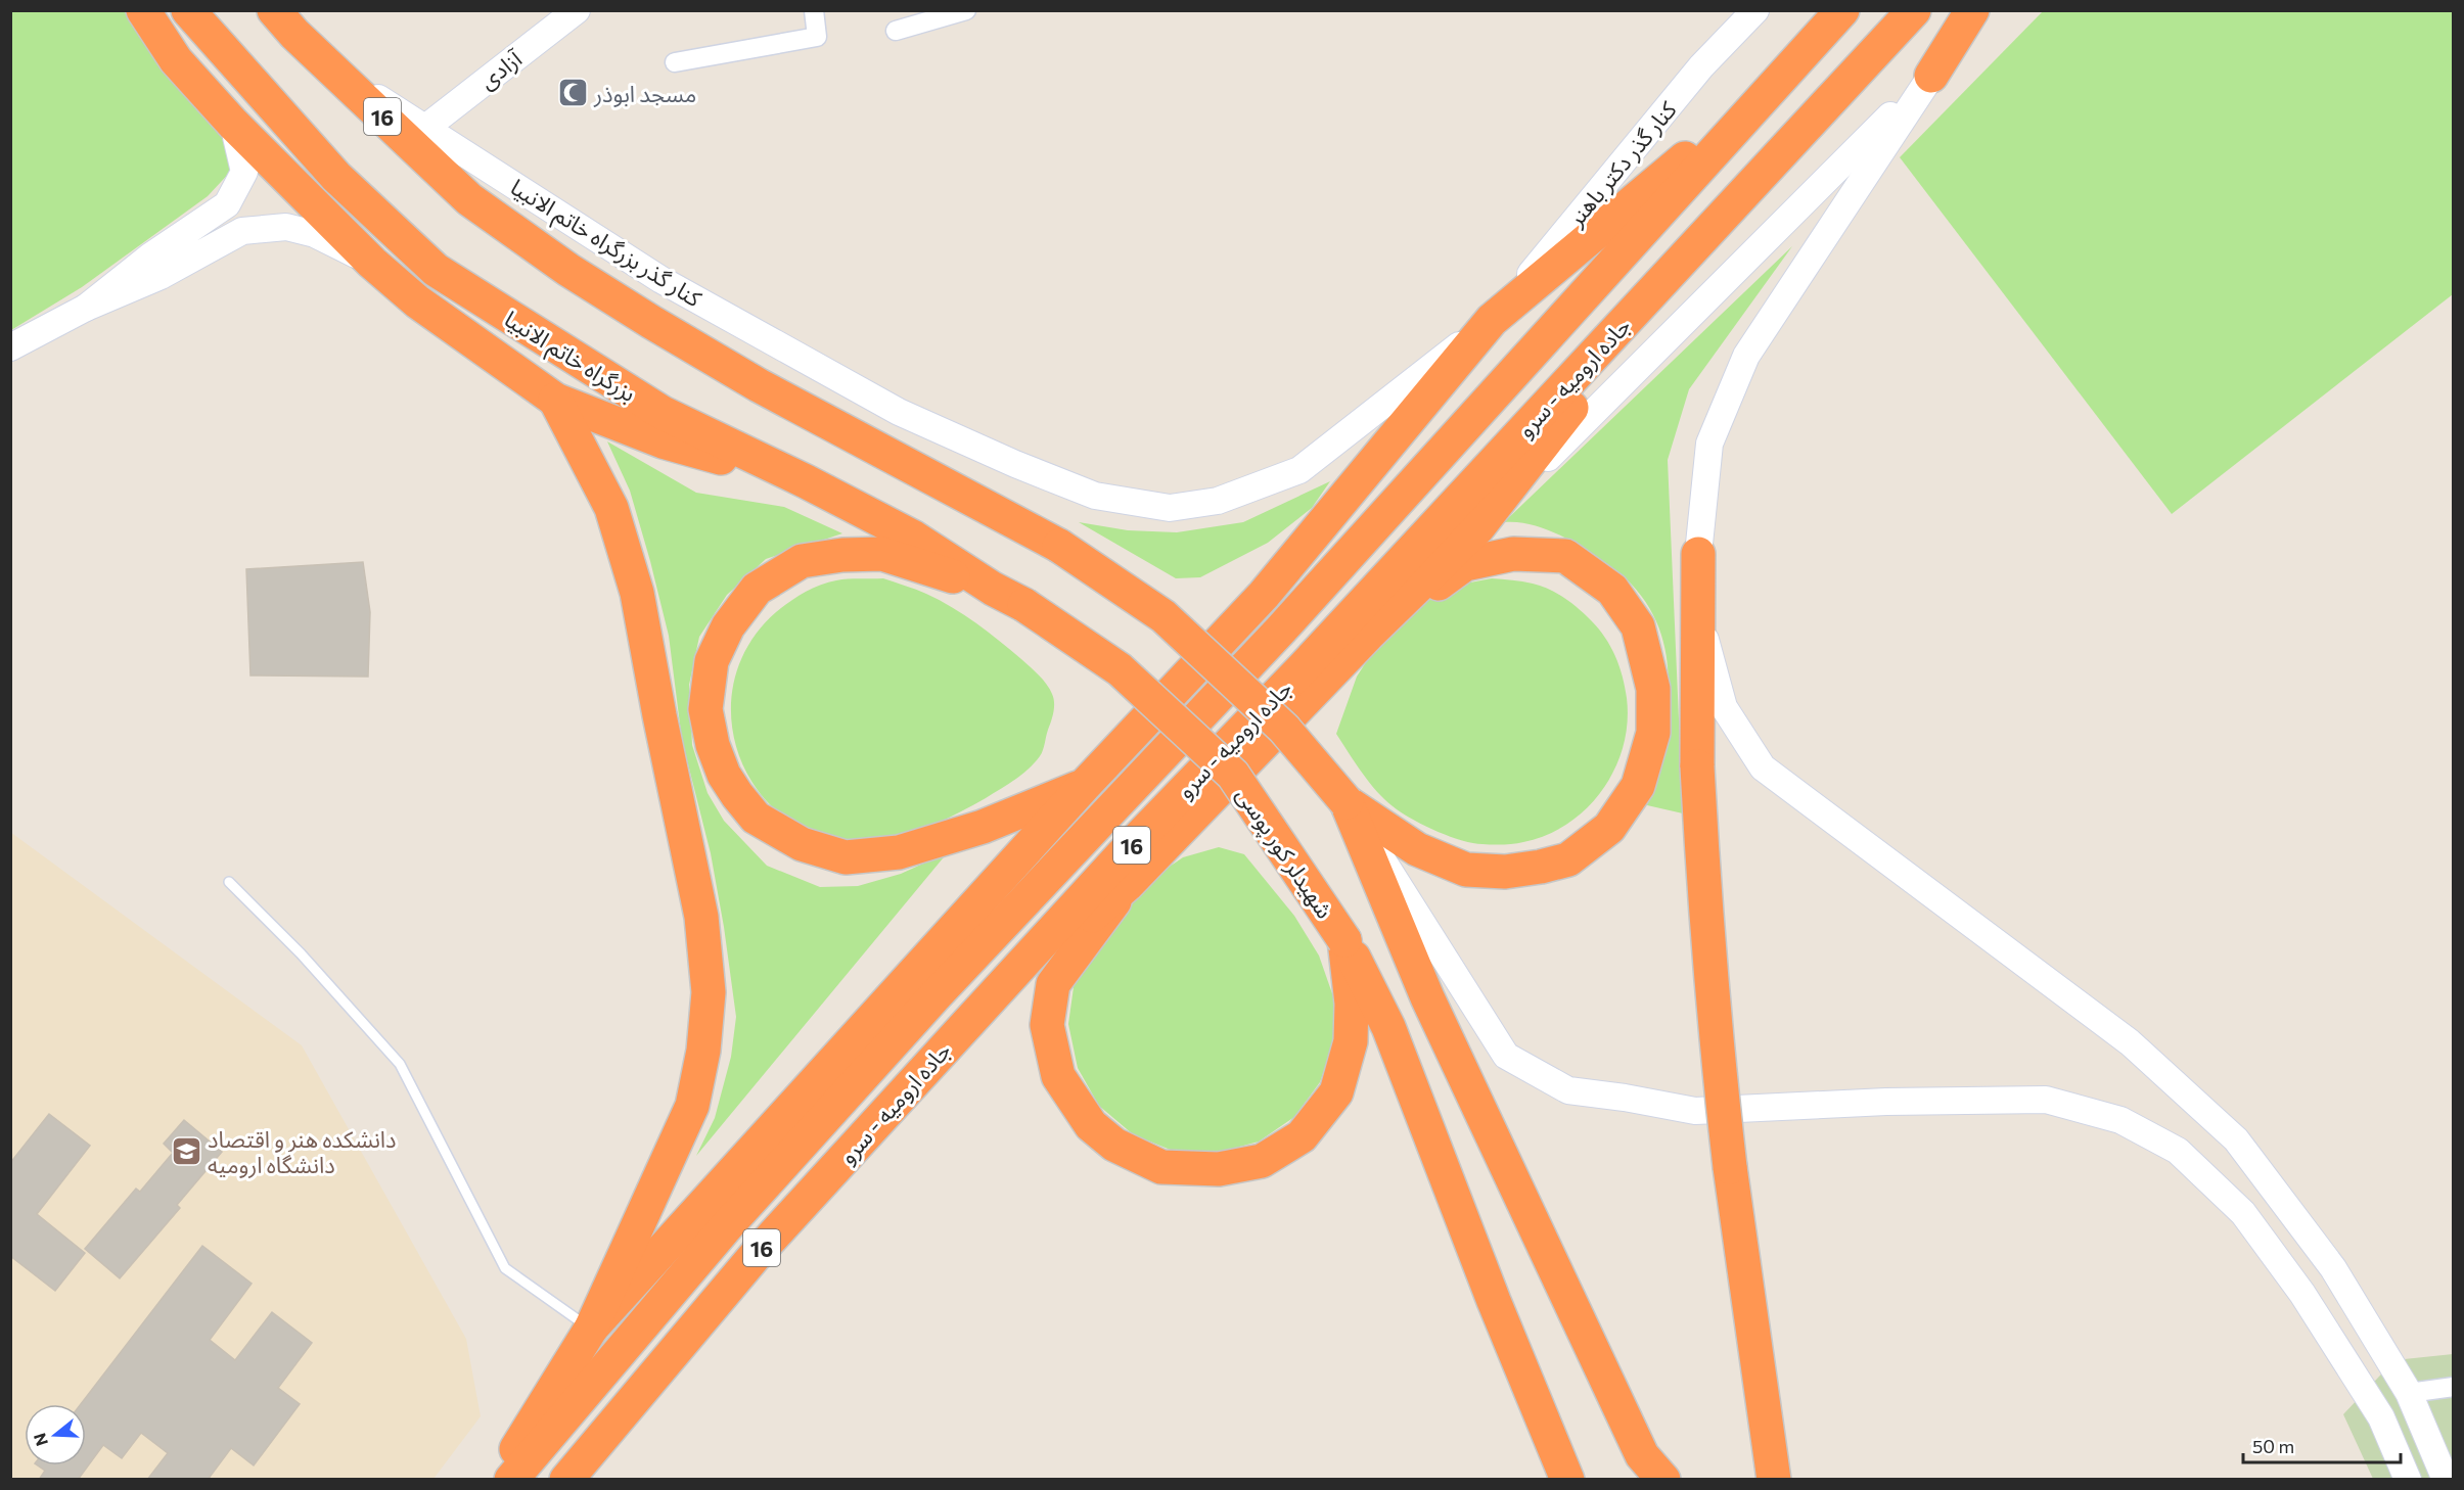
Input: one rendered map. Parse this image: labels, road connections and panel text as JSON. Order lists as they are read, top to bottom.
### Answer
{
  "streets": {
    "highway": [
      "16",
      "بزرگراه خاتم الانبیا",
      "جاده ارومیه - سرو",
      "شهیدلر کور پوسی"
    ],
    "main road": ["آزادی", "کنار گذر دکتر باهنر", "کنار گذر بزرگراه خاتم الانبیا"]
  },
  "crossings": [
    ["آزادی", "کنار گذر بزرگراه خاتم الانبیا"],
    ["16", "کنار گذر بزرگراه خاتم الانبیا"],
    ["کنار گذر دکتر باهنر", "کنار گذر بزرگراه خاتم الانبیا"],
    ["بزرگراه خاتم الانبیا", "شهیدلر کور پوسی"]
  ],
  "places": {
    "mosque": ["مسجد ابوذر"],
    "school or university": ["دانشکده هنر و اقتصاد دانشگاه ارومیه"]
  },
  "scale_bar": "50 m",
  "north": "left"
}
